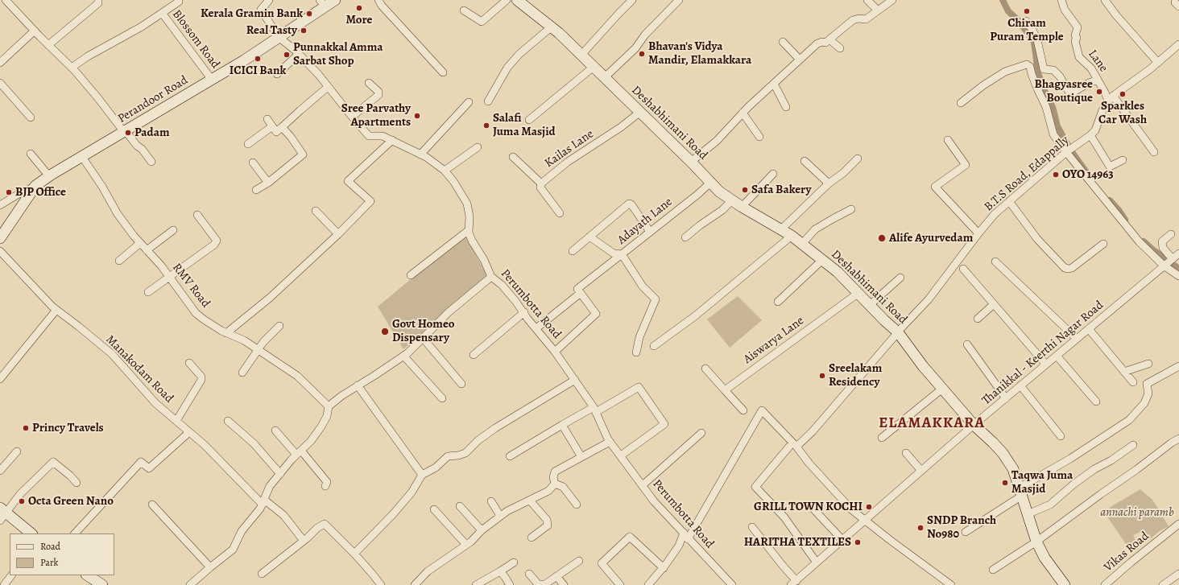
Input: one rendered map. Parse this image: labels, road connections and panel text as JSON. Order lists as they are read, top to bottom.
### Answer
{
  "streets": {
    "street": [
      "Blossom Road",
      "Lane",
      "Perandoor Road",
      "Deshabhimani Road",
      "Kailas Lane",
      "B.T.S Road, Edappally",
      "Adayath Lane",
      "RMV Road",
      "Perumbotta Road",
      "Aiswarya Lane",
      "Thanikkal - Keerthi Nagar Road",
      "Manakodam Road",
      "Vikas Road"
    ]
  },
  "crossings": [
    ["Blossom Road", "Perandoor Road"],
    ["Lane", "B.T.S Road, Edappally"],
    ["Perandoor Road", "RMV Road"],
    ["Perandoor Road", "Perumbotta Road"],
    ["Deshabhimani Road", "Kailas Lane"],
    ["Deshabhimani Road", "B.T.S Road, Edappally"],
    ["Deshabhimani Road", "Adayath Lane"],
    ["Deshabhimani Road", "Aiswarya Lane"],
    ["Deshabhimani Road", "Thanikkal - Keerthi Nagar Road"],
    ["B.T.S Road, Edappally", "Thanikkal - Keerthi Nagar Road"]
  ],
  "districts": ["ELAMAKKARA"],
  "parks": ["annachi paramb"],
  "places": [
    "More",
    "Chiram Puram Temple",
    "Kerala Gramin Bank",
    "Real Tasty",
    "Bhavan's Vidya Mandir, Elamakkara",
    "Punnakkal Amma Sarbat Shop",
    "ICICI Bank",
    "Bhagyasree Boutique",
    "Sparkles Car Wash",
    "Sree Parvathy Apartments",
    "Salafi Juma Masjid",
    "Padam",
    "OYO 14963",
    "Safa Bakery",
    "BJP Office",
    "Alife Ayurvedam",
    "Govt Homeo Dispensary",
    "Sreelakam Residency",
    "Princy Travels",
    "Taqwa Juma Masjid",
    "Octa Green Nano",
    "GRILL TOWN KOCHI",
    "SNDP Branch No980",
    "HARITHA TEXTILES"
  ],
  "legend": ["Road", "Park"]
}
